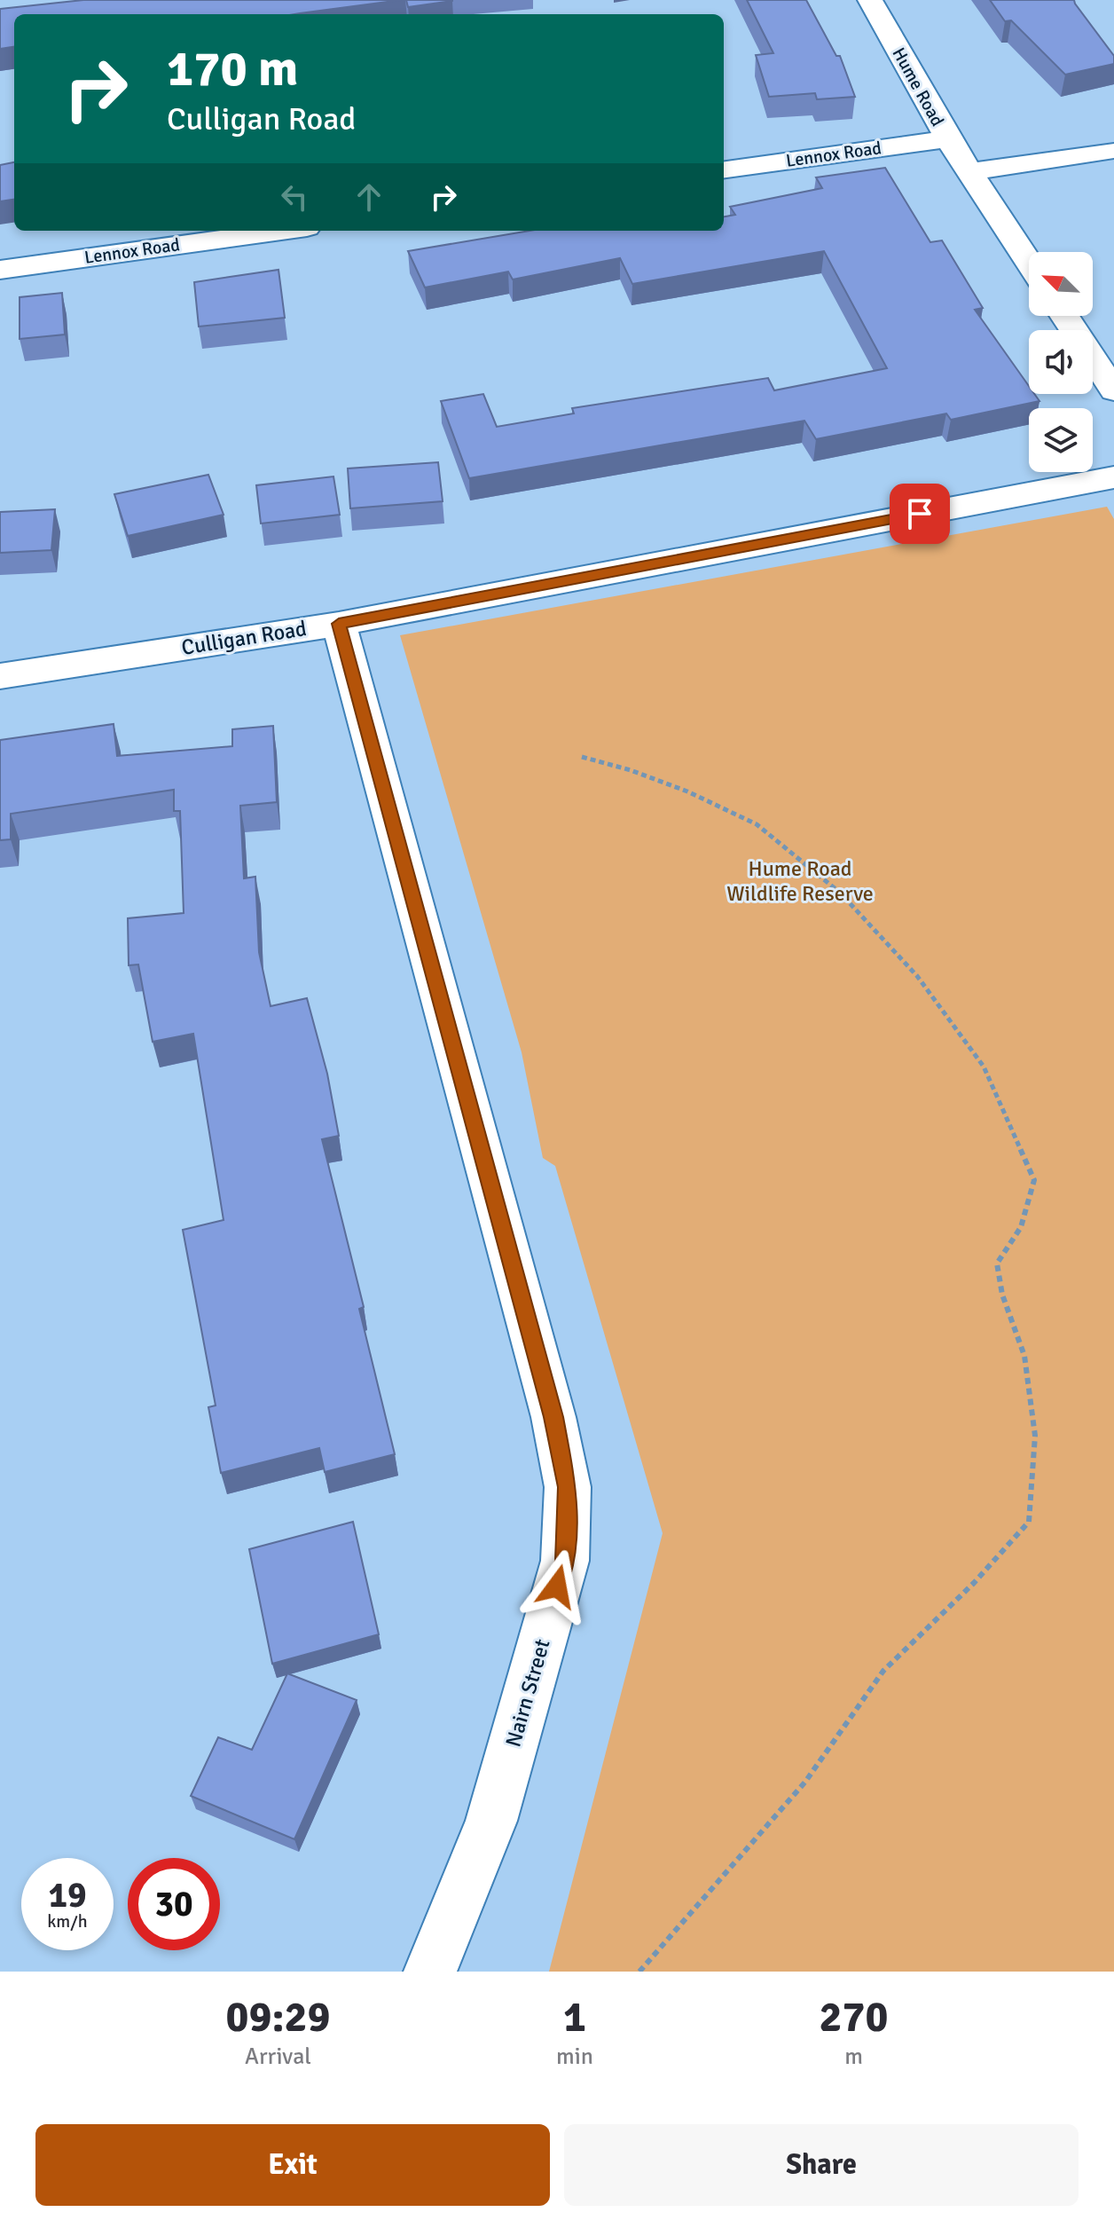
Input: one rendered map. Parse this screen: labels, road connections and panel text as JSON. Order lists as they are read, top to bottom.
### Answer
{
  "streets": {
    "street": [
      "Hume Road",
      "Lennox Road",
      "Culligan Road",
      "Nairn Street"
    ]
  },
  "crossings": [
    ["Hume Road", "Lennox Road"],
    ["Culligan Road", "Nairn Street"]
  ],
  "parks": ["Hume Road Wildlife Reserve"],
  "north": "top left",
  "page": {
    "turn": ["170 m", "Culligan Road"],
    "speed": "19 km/h",
    "limit": "30",
    "eta": [
      "09:29",
      "Arrival",
      "1",
      "min",
      "270",
      "m"
    ],
    "buttons": ["Exit", "Share"]
  }
}
